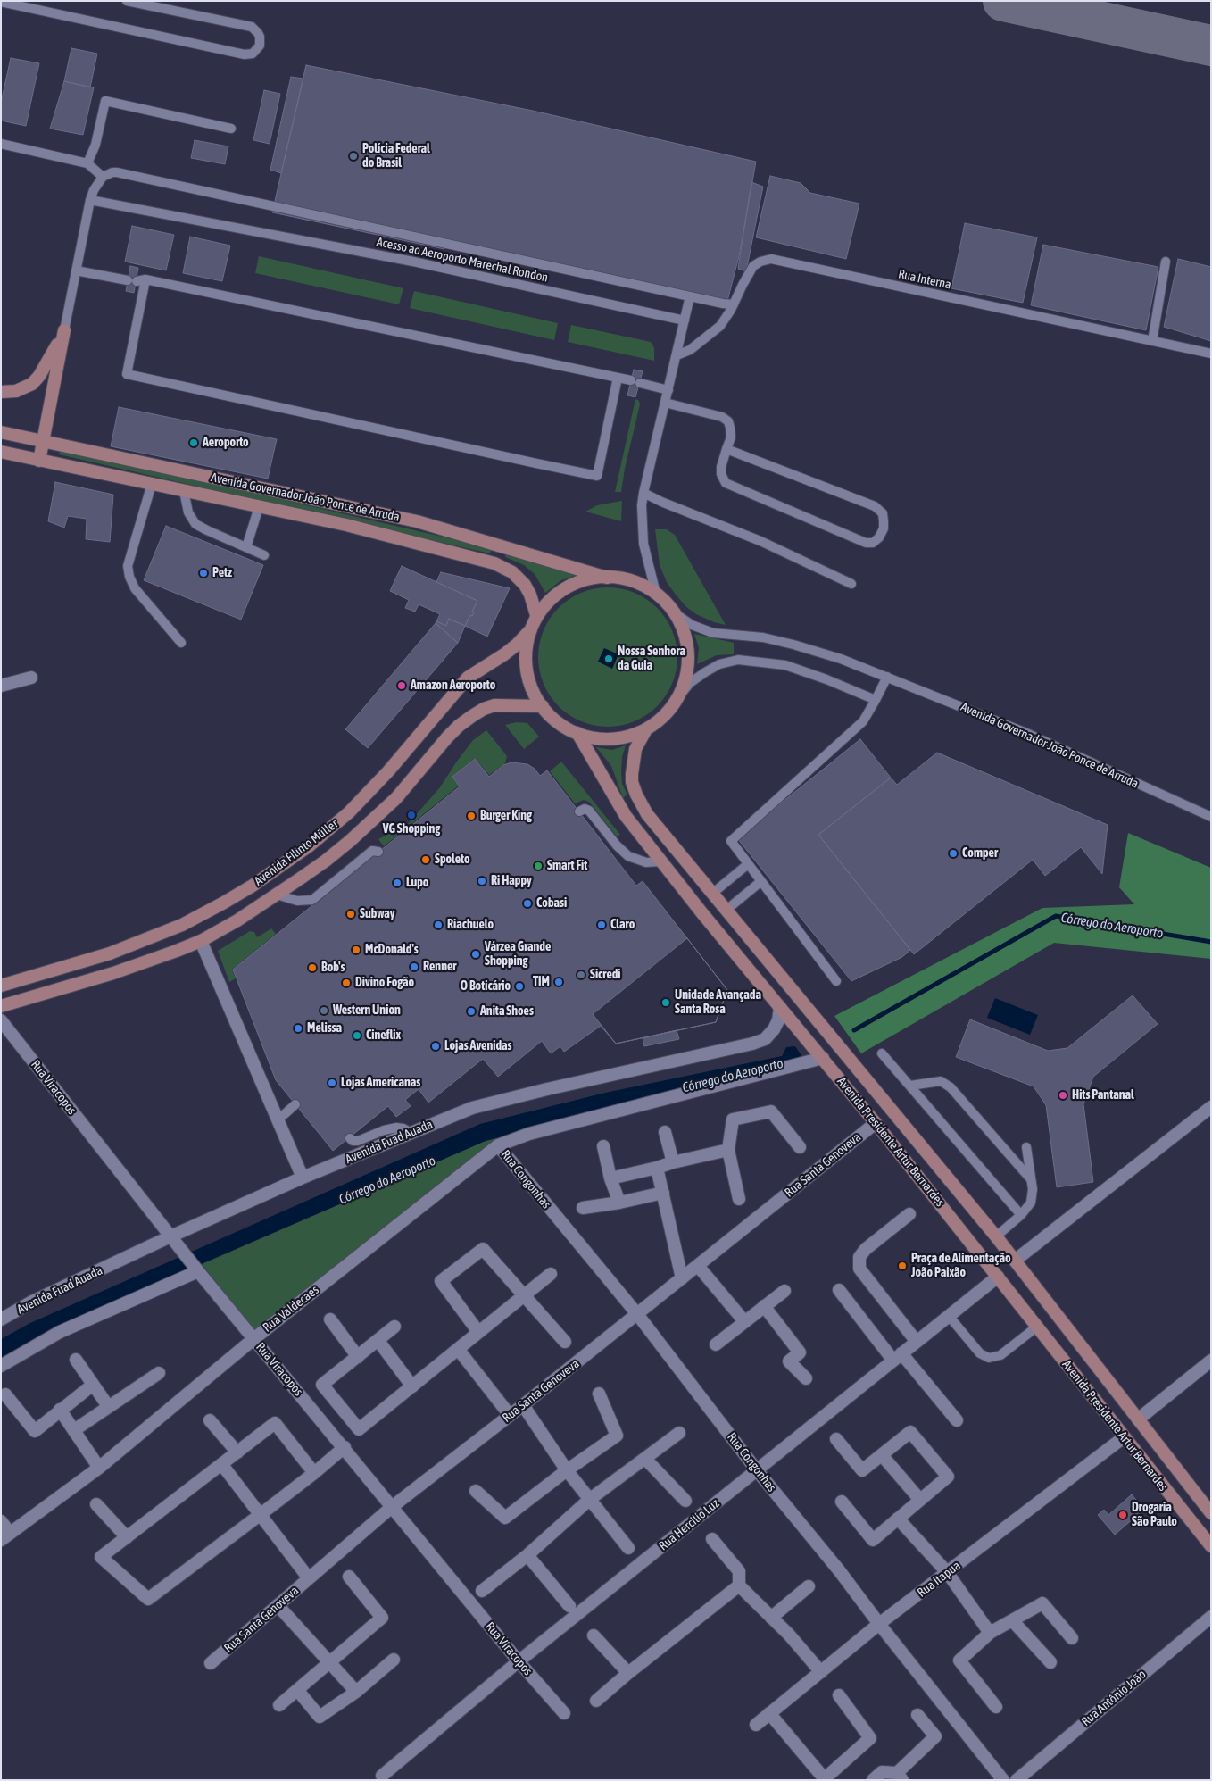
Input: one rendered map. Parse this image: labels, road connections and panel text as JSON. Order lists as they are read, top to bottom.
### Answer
{
  "streets": {
    "main road": ["Avenida Governador João Ponce de Arruda", "Avenida Filinto Müller", "Avenida Presidente Artur Bernardes"],
    "street": [
      "Rua Viracopos",
      "Avenida Fuad Auada",
      "Rua Santa Genoveva",
      "Rua Congonhas",
      "Rua Valdecaes",
      "Rua Hercilio Luz",
      "Rua Itapua",
      "Rua Antônio João"
    ],
    "lane": ["Acesso ao Aeroporto Marechal Rondon", "Rua Interna"]
  },
  "crossings": [
    ["Rua Viracopos", "Avenida Fuad Auada"],
    ["Rua Viracopos", "Rua Santa Genoveva"],
    ["Rua Viracopos", "Rua Valdecaes"],
    ["Rua Viracopos", "Rua Hercilio Luz"],
    ["Avenida Fuad Auada", "Avenida Presidente Artur Bernardes"],
    ["Avenida Presidente Artur Bernardes", "Rua Santa Genoveva"],
    ["Avenida Presidente Artur Bernardes", "Rua Hercilio Luz"],
    ["Avenida Presidente Artur Bernardes", "Rua Itapua"],
    ["Rua Santa Genoveva", "Rua Congonhas"],
    ["Rua Congonhas", "Rua Valdecaes"],
    ["Rua Congonhas", "Rua Hercilio Luz"],
    ["Rua Congonhas", "Rua Itapua"]
  ],
  "water": ["Córrego do Aeroporto"],
  "places": [
    "Polícia Federal do Brasil",
    "Aeroporto",
    "Petz",
    "Nossa Senhora da Guia",
    "Amazon Aeroporto",
    "VG Shopping",
    "Burger King",
    "Comper",
    "Spoleto",
    "Smart Fit",
    "Ri Happy",
    "Lupo",
    "Cobasi",
    "Subway",
    "Riachuelo",
    "Claro",
    "McDonald's",
    "Várzea Grande Shopping",
    "Renner",
    "Bob's",
    "Sicredi",
    "TIM",
    "Divino Fogão",
    "O Boticário",
    "Unidade Avançada Santa Rosa",
    "Western Union",
    "Anita Shoes",
    "Melissa",
    "Cineflix",
    "Lojas Avenidas",
    "Lojas Americanas",
    "Hits Pantanal",
    "Praça de Alimentação João Paixão",
    "Drogaria São Paulo"
  ]
}
